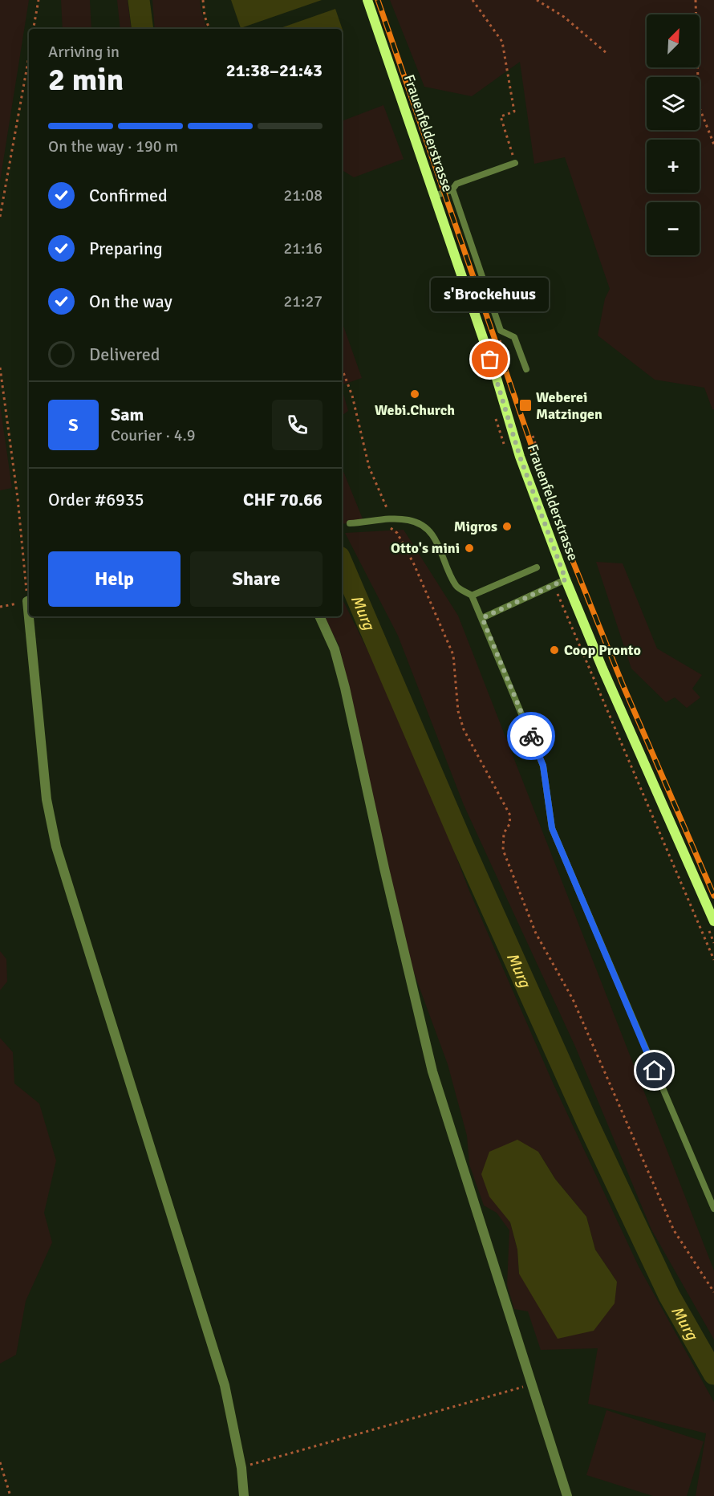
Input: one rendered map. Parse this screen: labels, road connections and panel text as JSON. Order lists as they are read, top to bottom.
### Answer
{
  "streets": {
    "main road": ["Frauenfelderstrasse"]
  },
  "water": ["Murg"],
  "places": {
    "other": [
      "s'Brockehuus",
      "Webi.Church",
      "Migros",
      "Otto's mini",
      "Coop Pronto"
    ],
    "transit": ["Weberei Matzingen"]
  },
  "north": "top right",
  "page": {
    "map_buttons": ["+", "−"],
    "heading": ["2 min", "Arriving in", "21:38–21:43"],
    "panel": [
      "Sam",
      "Courier · 4.9",
      "Order #6935",
      "CHF 70.66"
    ],
    "bar": "On the way · 190 m",
    "list": [
      ["Confirmed", "21:08"],
      ["Preparing", "21:16"],
      ["On the way", "21:27"],
      "Delivered"
    ],
    "bubble": "s'Brockehuus",
    "round": "S",
    "buttons": ["Help", "Share"]
  }
}
